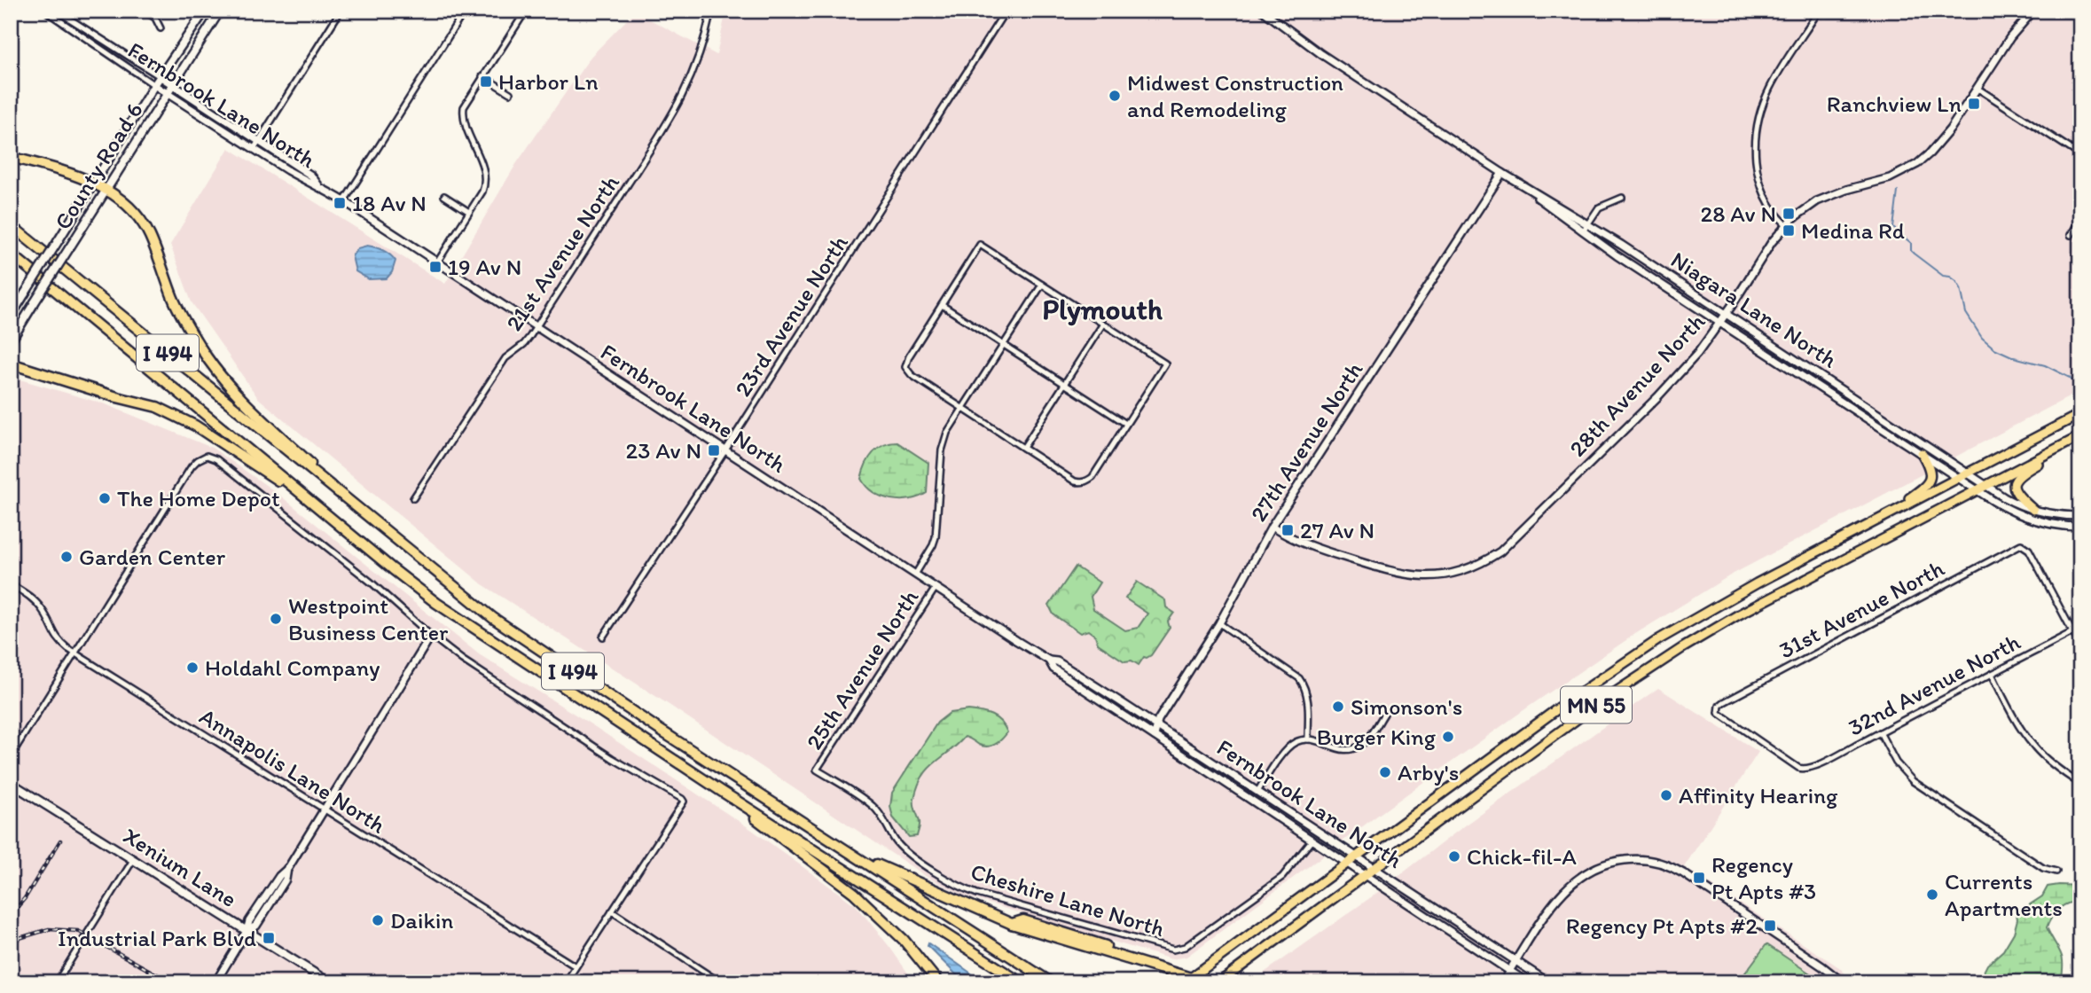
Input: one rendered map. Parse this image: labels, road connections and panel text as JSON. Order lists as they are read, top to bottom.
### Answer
{
  "streets": {
    "highway": ["I 494"],
    "main road": ["County Road 6", "MN 55", "Xenium Lane"],
    "street": [
      "Fernbrook Lane North",
      "21st Avenue North",
      "Niagara Lane North",
      "23rd Avenue North",
      "28th Avenue North",
      "27th Avenue North",
      "31st Avenue North",
      "25th Avenue North",
      "32nd Avenue North",
      "Annapolis Lane North",
      "Cheshire Lane North"
    ]
  },
  "crossings": [
    ["Fernbrook Lane North", "County Road 6"],
    ["Fernbrook Lane North", "21st Avenue North"],
    ["Fernbrook Lane North", "23rd Avenue North"],
    ["Fernbrook Lane North", "27th Avenue North"],
    ["Fernbrook Lane North", "25th Avenue North"],
    ["Fernbrook Lane North", "MN 55"],
    ["Fernbrook Lane North", "Cheshire Lane North"],
    ["Niagara Lane North", "28th Avenue North"],
    ["Niagara Lane North", "27th Avenue North"],
    ["Niagara Lane North", "MN 55"],
    ["28th Avenue North", "27th Avenue North"],
    ["31st Avenue North", "32nd Avenue North"],
    ["25th Avenue North", "Cheshire Lane North"]
  ],
  "districts": ["Plymouth"],
  "places": {
    "transit": [
      "Harbor Ln",
      "Ranchview Ln",
      "18 Av N",
      "28 Av N",
      "Medina Rd",
      "19 Av N",
      "23 Av N",
      "27 Av N",
      "Regency Pt Apts #3",
      "Regency Pt Apts #2",
      "Industrial Park Blvd"
    ],
    "other": [
      "Midwest Construction and Remodeling",
      "The Home Depot",
      "Garden Center",
      "Westpoint Business Center",
      "Holdahl Company",
      "Simonson's",
      "Burger King",
      "Arby's",
      "Affinity Hearing",
      "Chick-fil-A",
      "Currents Apartments",
      "Daikin"
    ]
  }
}
